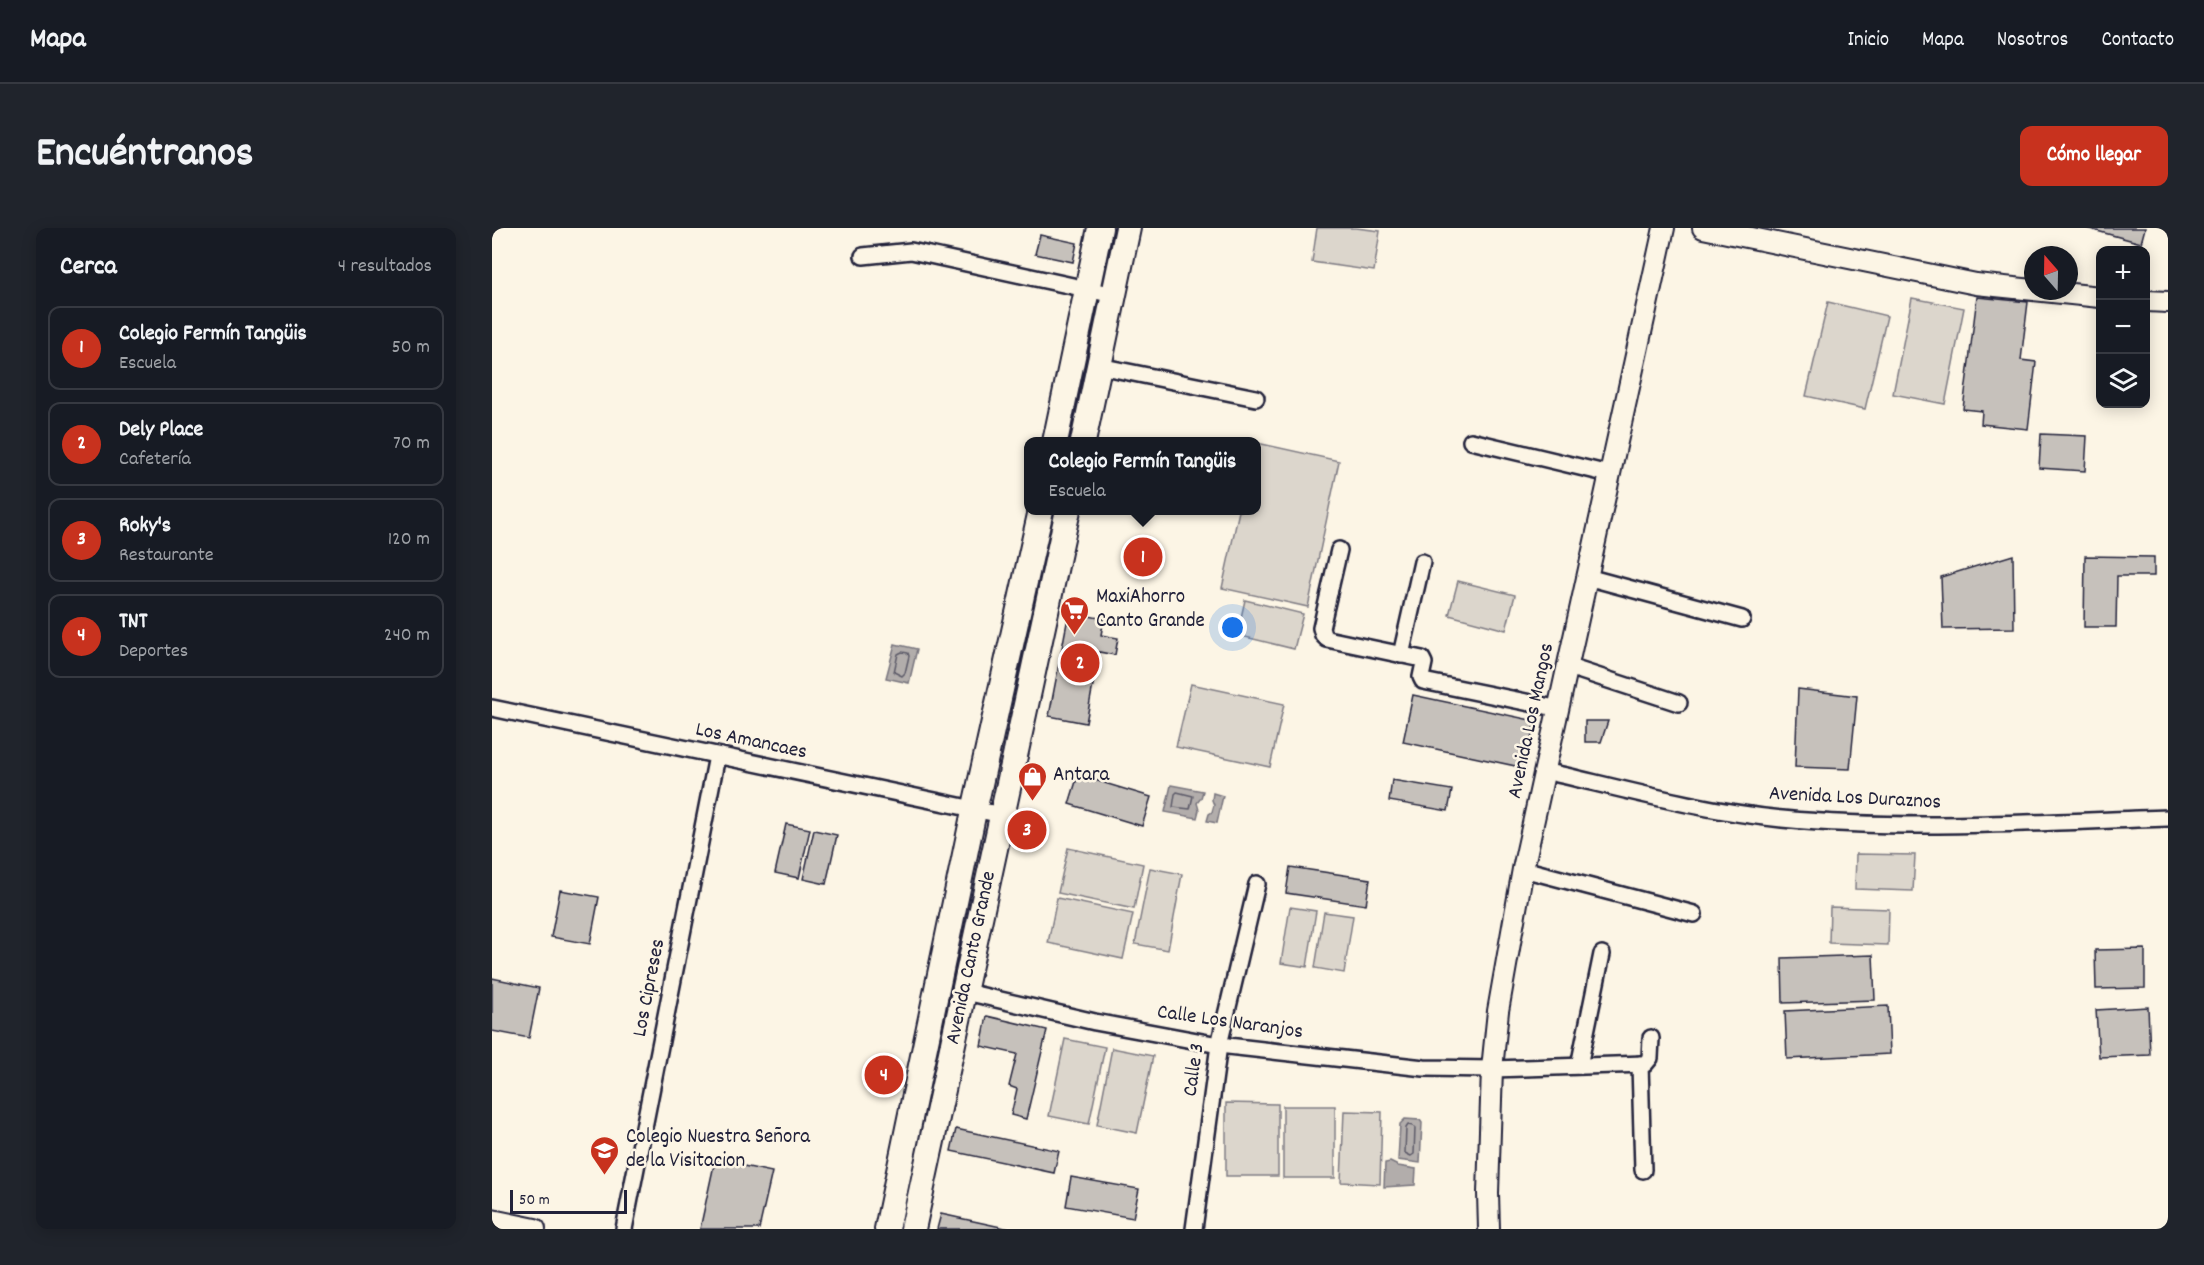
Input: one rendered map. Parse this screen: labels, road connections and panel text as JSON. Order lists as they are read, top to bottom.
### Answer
{
  "streets": {
    "main road": ["Avenida Canto Grande"],
    "street": [
      "Avenida Los Mangos",
      "Los Amancaes",
      "Avenida Los Duraznos",
      "Los Cipreses",
      "Calle Los Naranjos",
      "Calle 3"
    ]
  },
  "crossings": [
    ["Avenida Los Mangos", "Avenida Los Duraznos"],
    ["Avenida Los Mangos", "Calle Los Naranjos"],
    ["Los Amancaes", "Avenida Canto Grande"],
    ["Los Amancaes", "Los Cipreses"],
    ["Avenida Canto Grande", "Calle Los Naranjos"],
    ["Calle Los Naranjos", "Calle 3"]
  ],
  "places": {
    "supermarket": ["MaxiAhorro Canto Grande"],
    "shop": ["Antara"],
    "school or university": ["Colegio Nuestra Señora de la Visitacion"]
  },
  "scale_bar": "50 m",
  "north": "top",
  "page": {
    "header": "Mapa",
    "nav": [
      "Inicio",
      "Mapa",
      "Nosotros",
      "Contacto"
    ],
    "title": "Encuéntranos",
    "buttons": "Cómo llegar",
    "heading": ["Cerca", "4 resultados"],
    "map_buttons": ["+", "−"],
    "list": [
      {
        "mark": "1",
        "name": "Colegio Fermín Tangüis",
        "note": "Escuela",
        "value": "50 m"
      },
      {
        "mark": "2",
        "name": "Dely Place",
        "note": "Cafetería",
        "value": "70 m"
      },
      {
        "mark": "3",
        "name": "Roky's",
        "note": "Restaurante",
        "value": "120 m"
      },
      {
        "mark": "4",
        "name": "TNT",
        "note": "Deportes",
        "value": "240 m"
      }
    ],
    "popup": ["Colegio Fermín Tangüis", "Escuela"],
    "pins": [
      "1",
      "2",
      "3",
      "4"
    ],
    "scale": "50 m"
  }
}
